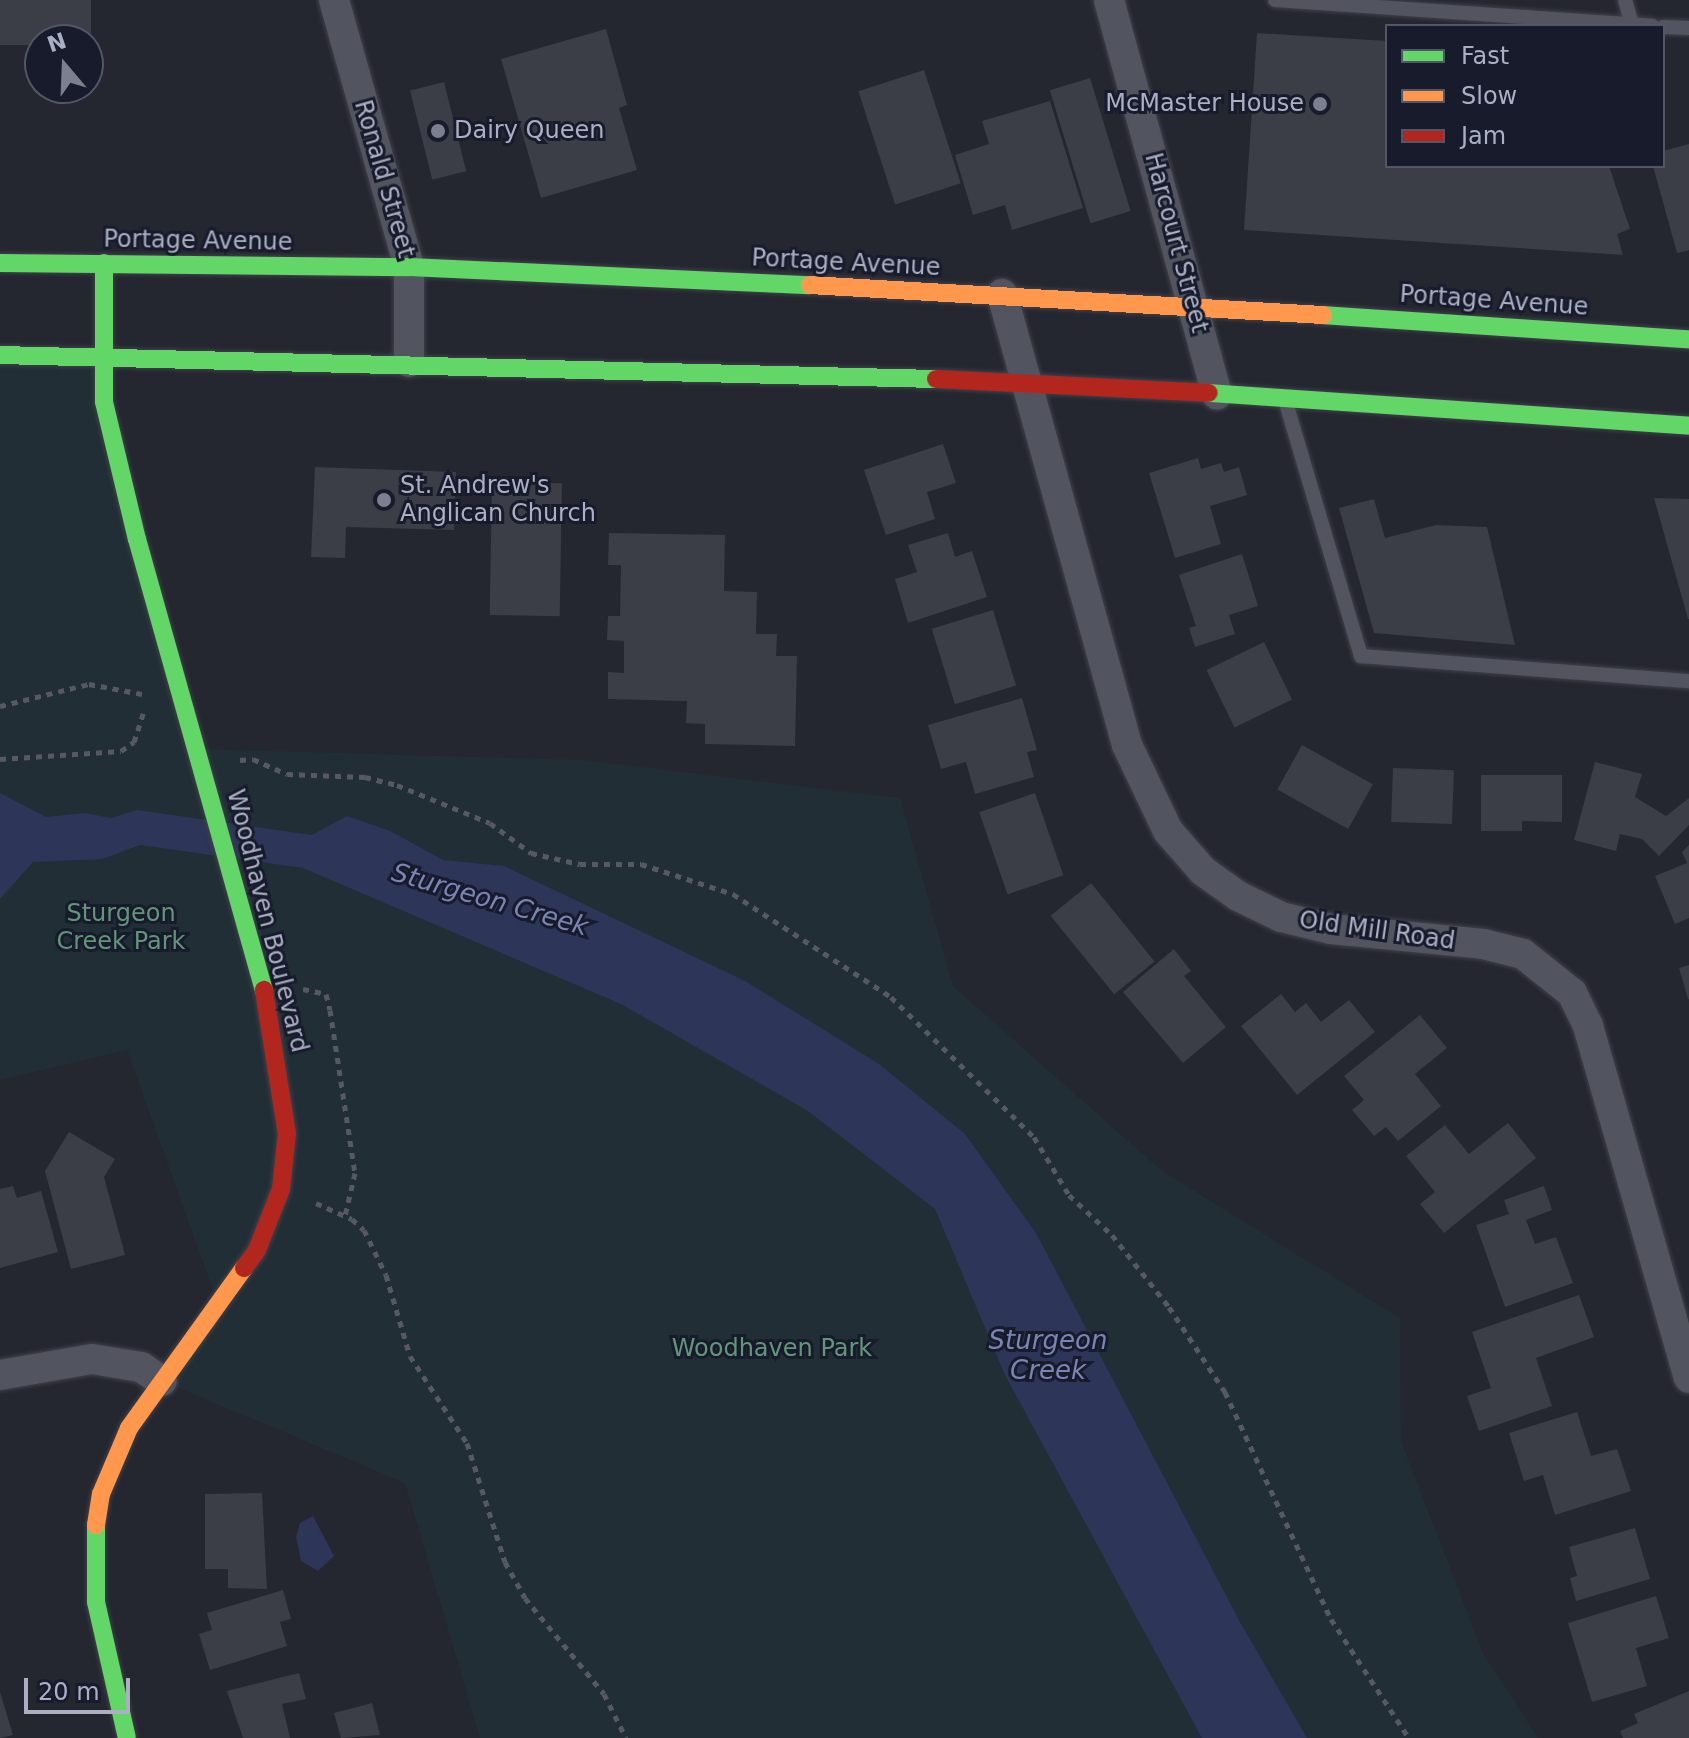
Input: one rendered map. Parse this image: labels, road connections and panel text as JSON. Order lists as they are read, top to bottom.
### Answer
{
  "streets": {
    "main road": ["Portage Avenue", "Woodhaven Boulevard"],
    "street": ["Ronald Street", "Harcourt Street", "Old Mill Road"]
  },
  "crossings": [
    ["Ronald Street", "Portage Avenue"],
    ["Portage Avenue", "Harcourt Street"],
    ["Portage Avenue", "Woodhaven Boulevard"],
    ["Portage Avenue", "Old Mill Road"]
  ],
  "water": ["Sturgeon Creek"],
  "parks": ["Sturgeon Creek Park", "Woodhaven Park"],
  "places": ["McMaster House", "Dairy Queen", "St. Andrew's Anglican Church"],
  "legend": ["Fast", "Slow", "Jam"],
  "scale_bar": "20 m",
  "north": "top"
}
